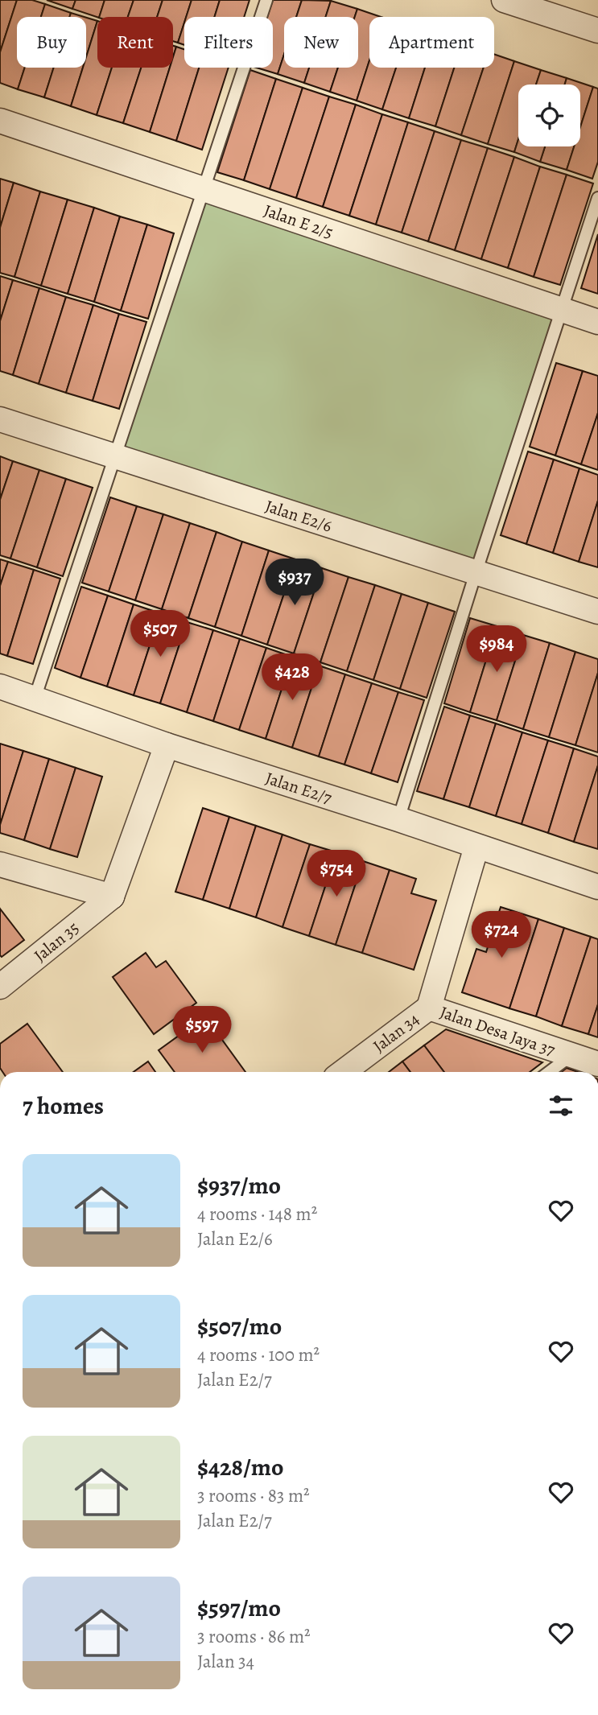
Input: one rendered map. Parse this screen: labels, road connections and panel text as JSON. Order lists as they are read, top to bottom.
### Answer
{
  "streets": {
    "street": [
      "Jalan E 2/5",
      "Jalan E2/6",
      "Jalan E2/7",
      "Jalan 35",
      "Jalan Desa Jaya 37",
      "Jalan 34"
    ]
  },
  "crossings": [
    ["Jalan Desa Jaya 37", "Jalan 34"]
  ],
  "page": {
    "chip": [
      "Buy",
      "Rent",
      "Filters",
      "New",
      "Apartment"
    ],
    "price": [
      "$937",
      "$507",
      "$984",
      "$428",
      "$754",
      "$724",
      "$597"
    ],
    "heading": "7 homes",
    "list": [
      {
        "name": "$937/mo",
        "note": "4 rooms · 148 m² · Jalan E2/6"
      },
      {
        "name": "$507/mo",
        "note": "4 rooms · 100 m² · Jalan E2/7"
      },
      {
        "name": "$428/mo",
        "note": "3 rooms · 83 m² · Jalan E2/7"
      },
      {
        "name": "$597/mo",
        "note": "3 rooms · 86 m² · Jalan 34"
      }
    ]
  }
}
